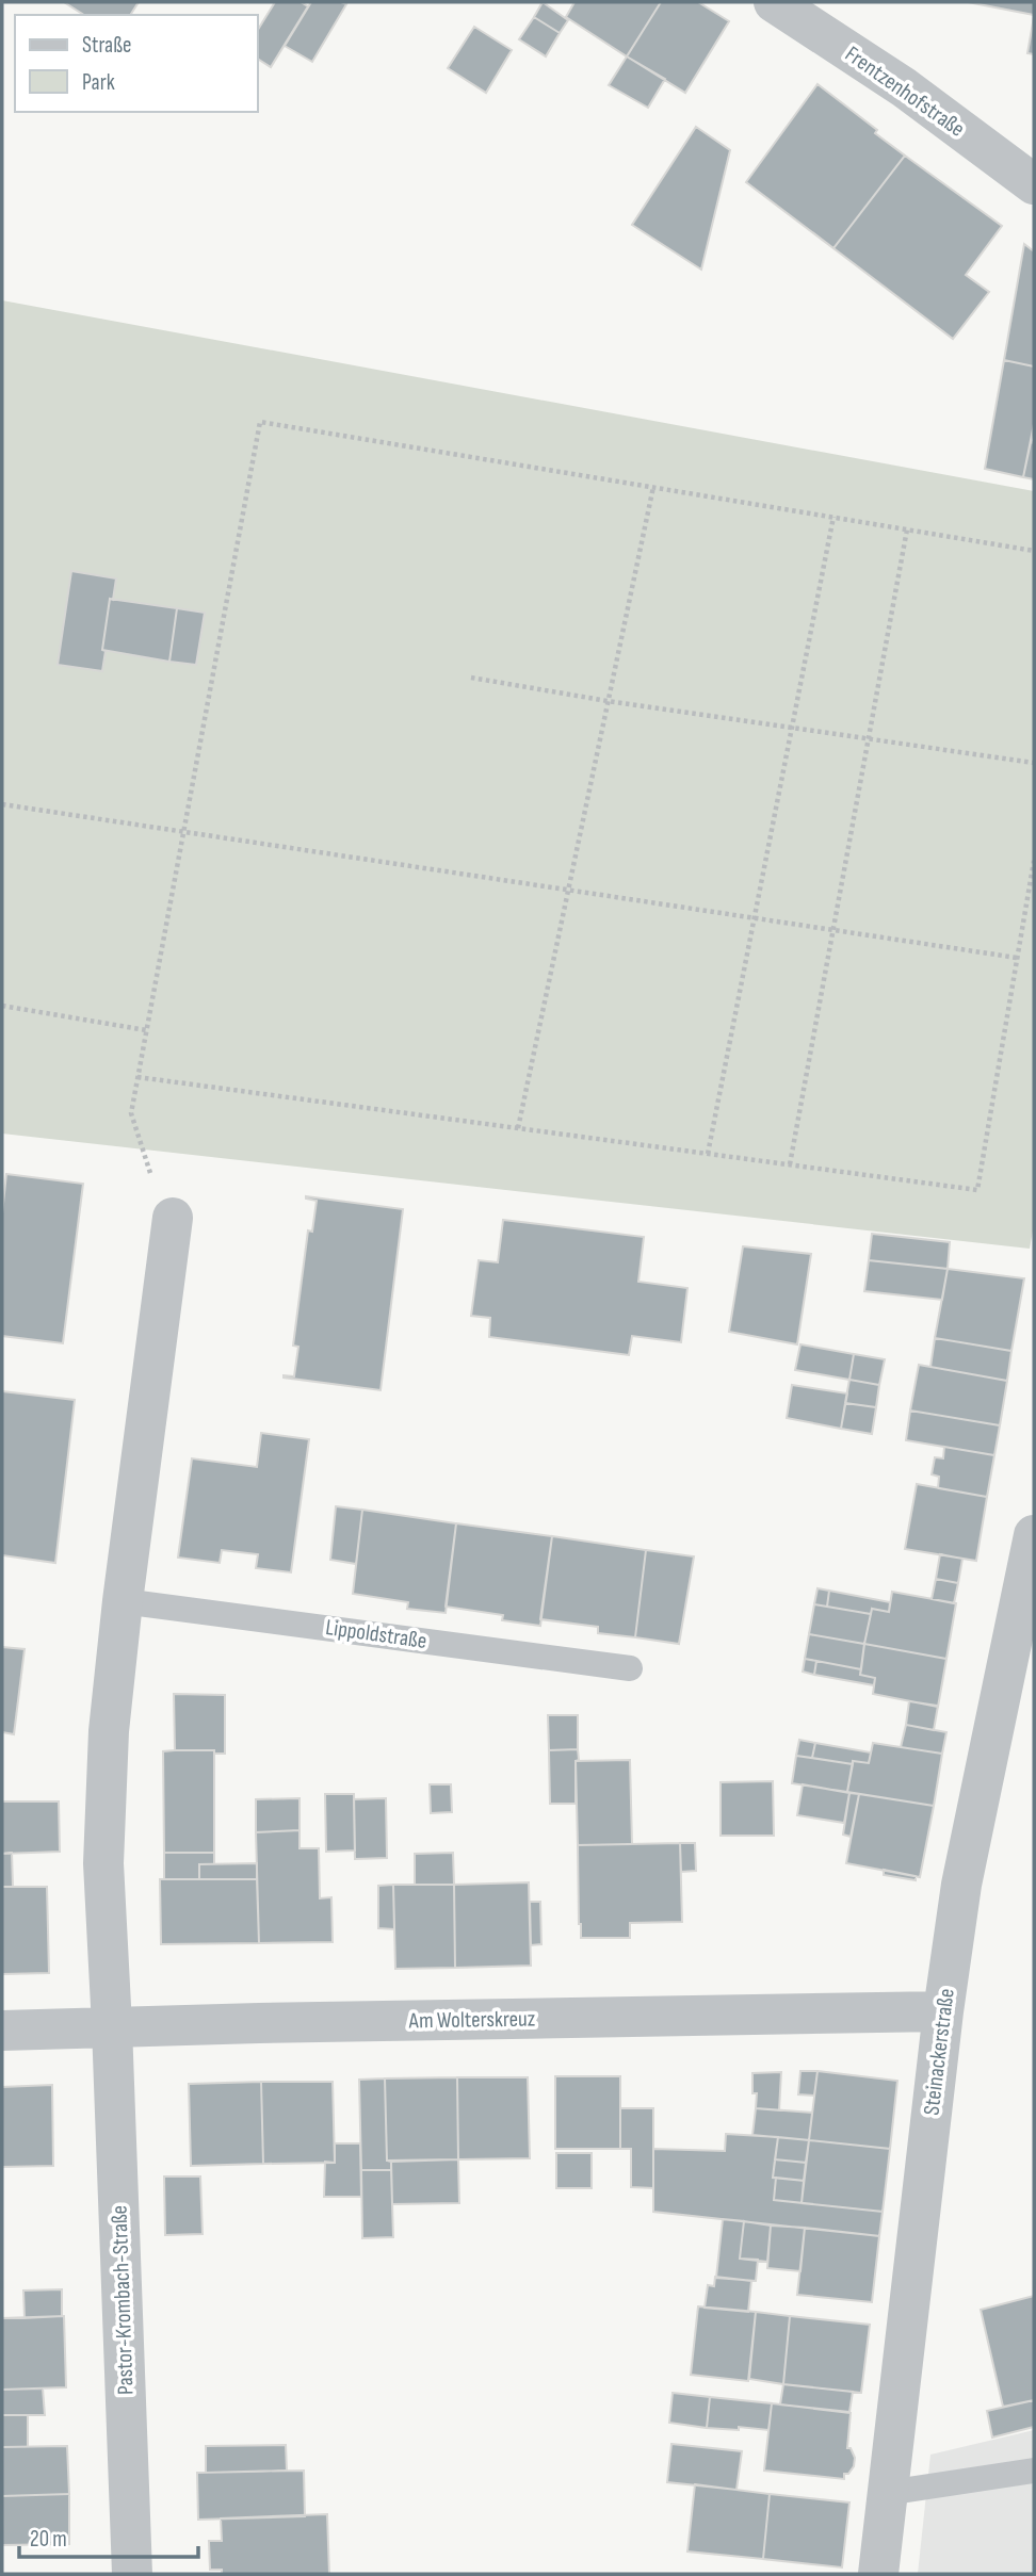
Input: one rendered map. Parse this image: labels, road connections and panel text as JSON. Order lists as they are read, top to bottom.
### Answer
{
  "streets": {
    "street": [
      "Frentzenhofstraße",
      "Am Wolterskreuz",
      "Steinackerstraße",
      "Pastor-Krombach-Straße"
    ],
    "lane": ["Lippoldstraße"]
  },
  "crossings": [
    ["Am Wolterskreuz", "Steinackerstraße"],
    ["Am Wolterskreuz", "Pastor-Krombach-Straße"]
  ],
  "legend": ["Straße", "Park"],
  "scale_bar": "20 m"
}
